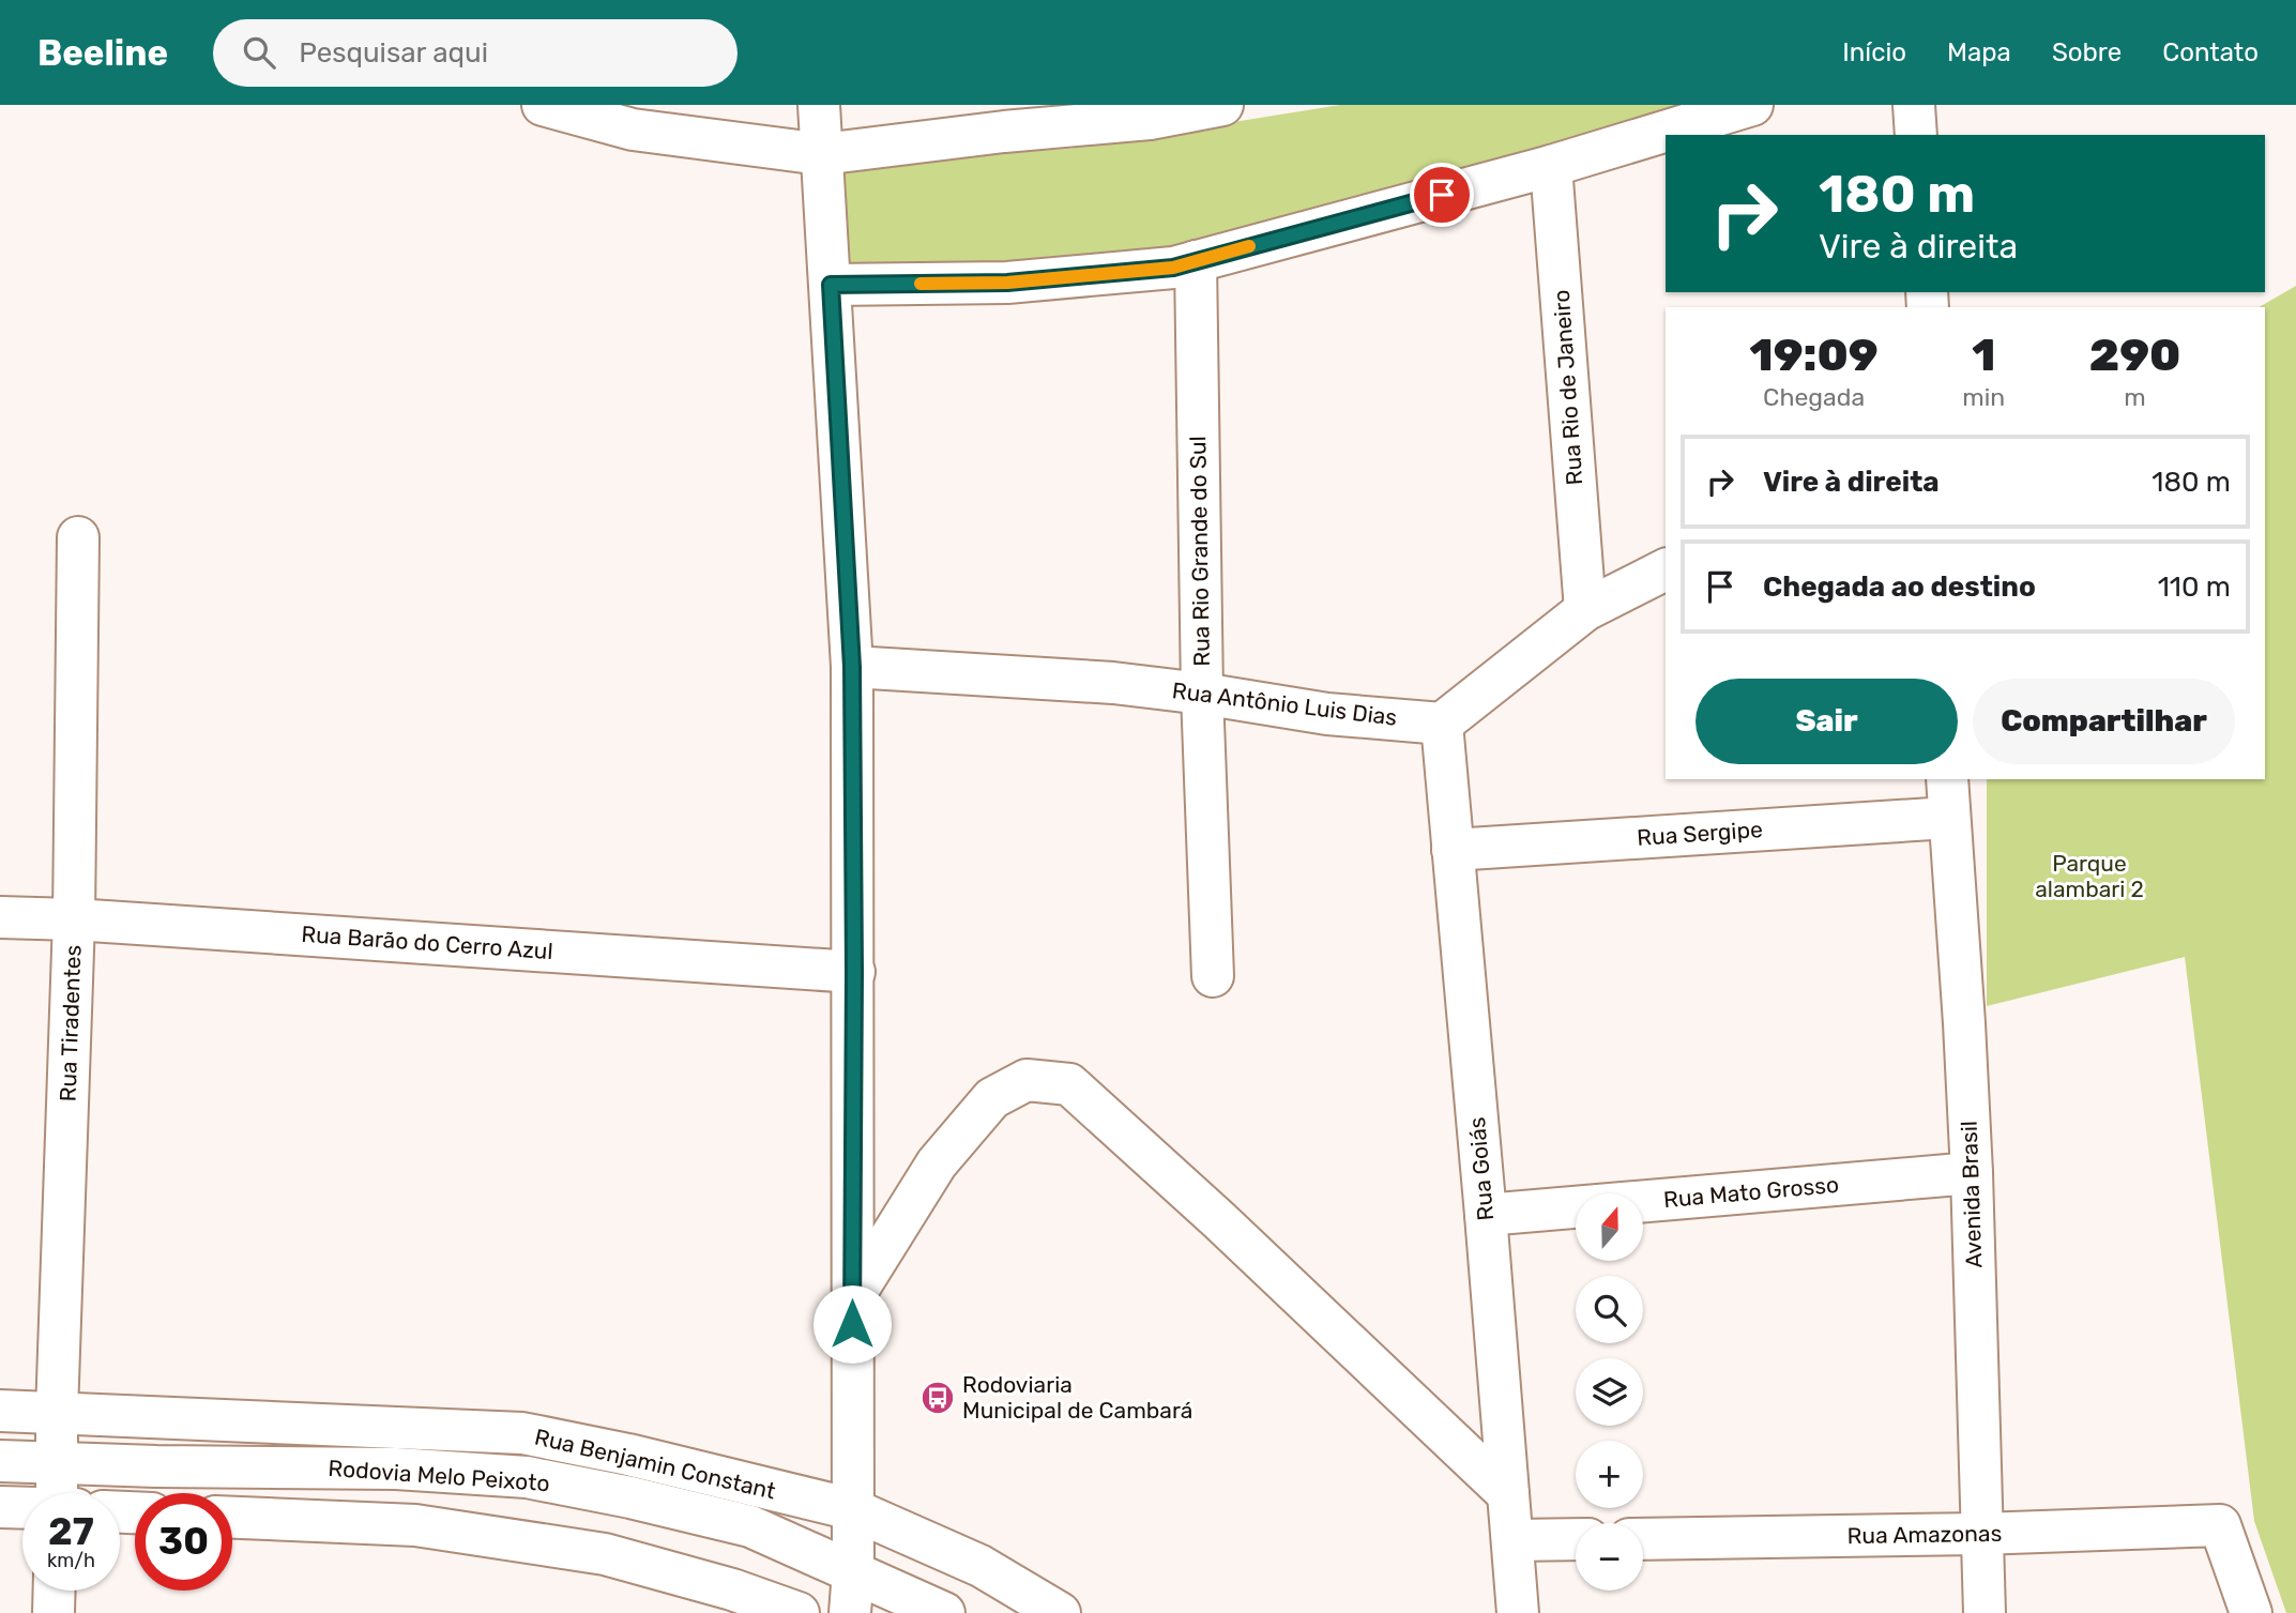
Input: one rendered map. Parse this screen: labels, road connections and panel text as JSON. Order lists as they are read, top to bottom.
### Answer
{
  "streets": {
    "main road": [
      "Rua Rio de Janeiro",
      "Rua Rio Grande do Sul",
      "Rua Antônio Luis Dias",
      "Rua Sergipe",
      "Rua Barão do Cerro Azul",
      "Rua Tiradentes",
      "Rua Goiás",
      "Rua Mato Grosso",
      "Avenida Brasil",
      "Rua Benjamin Constant",
      "Rodovia Melo Peixoto",
      "Rua Amazonas"
    ]
  },
  "crossings": [
    ["Rua Rio Grande do Sul", "Rua Antônio Luis Dias"],
    ["Rua Antônio Luis Dias", "Rua Goiás"],
    ["Rua Sergipe", "Rua Goiás"],
    ["Rua Sergipe", "Avenida Brasil"],
    ["Rua Barão do Cerro Azul", "Rua Tiradentes"],
    ["Rua Tiradentes", "Rua Benjamin Constant"],
    ["Rua Tiradentes", "Rodovia Melo Peixoto"],
    ["Rua Goiás", "Rua Mato Grosso"],
    ["Rua Mato Grosso", "Avenida Brasil"],
    ["Avenida Brasil", "Rua Amazonas"]
  ],
  "parks": ["Parque alambari 2"],
  "places": {
    "bus stop": ["Rodoviaria Municipal de Cambará"]
  },
  "north": "top",
  "page": {
    "header": "Beeline",
    "search": "Pesquisar aqui",
    "nav": [
      "Início",
      "Mapa",
      "Sobre",
      "Contato"
    ],
    "turn": ["180 m", "Vire à direita"],
    "eta": [
      "19:09",
      "Chegada",
      "1",
      "min",
      "290",
      "m"
    ],
    "list": [
      {
        "name": "Vire à direita",
        "value": "180 m"
      },
      {
        "name": "Chegada ao destino",
        "value": "110 m"
      }
    ],
    "buttons": ["Sair", "Compartilhar"],
    "map_buttons": ["+", "−"],
    "speed": "27 km/h",
    "limit": "30"
  }
}
